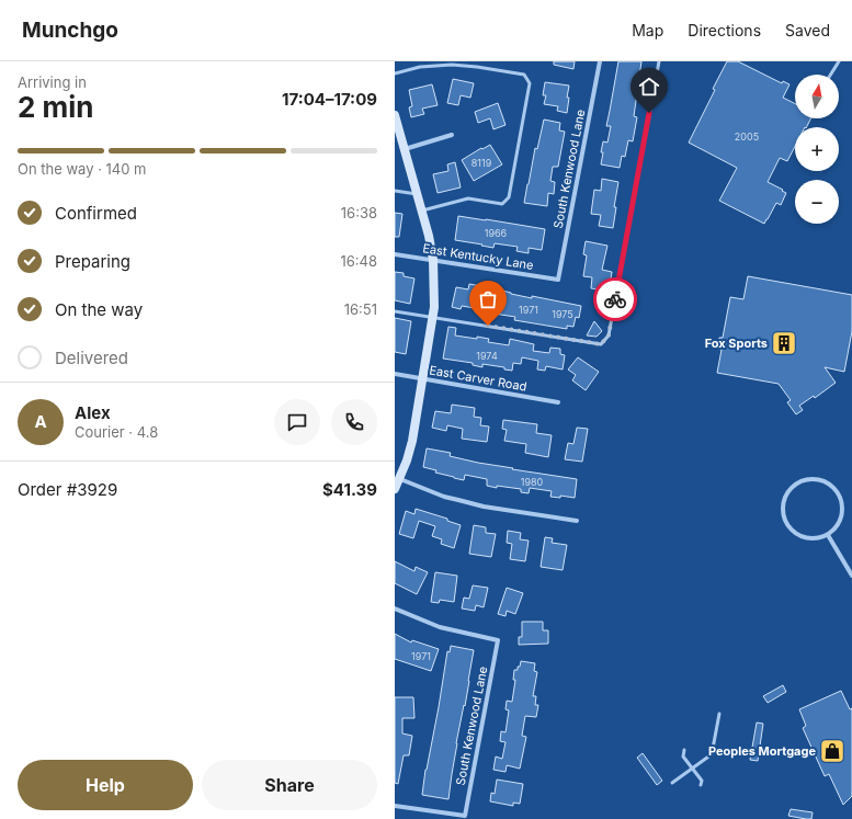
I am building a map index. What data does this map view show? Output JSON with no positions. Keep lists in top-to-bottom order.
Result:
{
  "streets": {
    "street": ["South Kenwood Lane", "East Kentucky Lane", "East Carver Road"]
  },
  "crossings": [
    ["South Kenwood Lane", "East Kentucky Lane"]
  ],
  "places": {
    "building": ["Fox Sports"],
    "shop": ["Peoples Mortgage"]
  },
  "house_numbers": [
    "2005",
    "8119",
    "1966",
    "1971",
    "1975",
    "1974",
    "1980",
    "1971"
  ],
  "north": "top",
  "page": {
    "header": "Munchgo",
    "nav": ["Map", "Directions", "Saved"],
    "heading": ["2 min", "Arriving in", "17:04–17:09"],
    "panel": [
      "Alex",
      "Courier · 4.8",
      "Order #3929",
      "$41.39"
    ],
    "map_buttons": ["+", "−"],
    "bar": "On the way · 140 m",
    "list": [
      ["Confirmed", "16:38"],
      ["Preparing", "16:48"],
      ["On the way", "16:51"],
      "Delivered"
    ],
    "round": "A",
    "buttons": ["Help", "Share"]
  }
}
